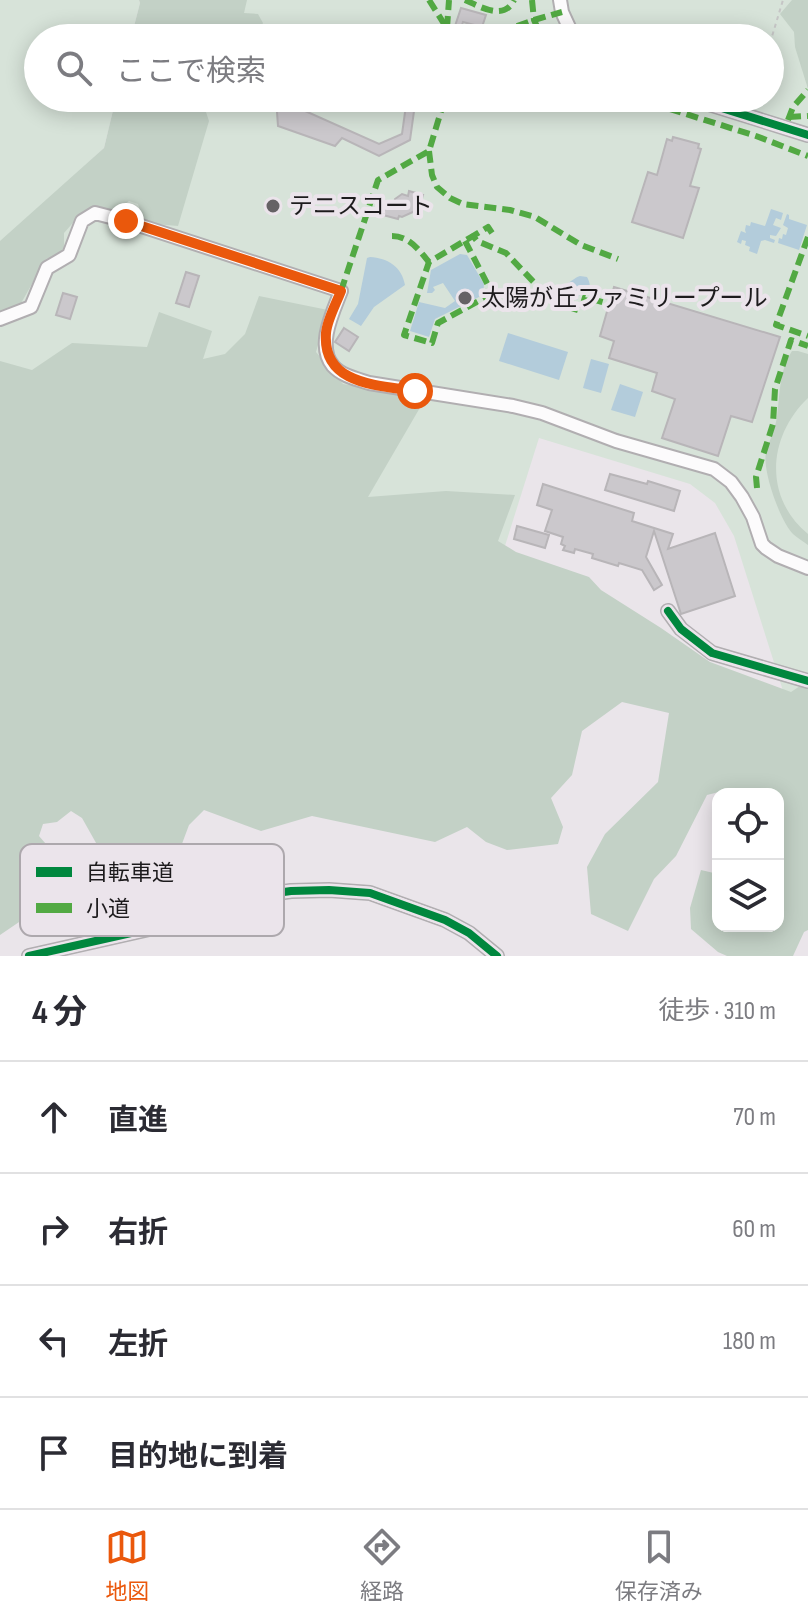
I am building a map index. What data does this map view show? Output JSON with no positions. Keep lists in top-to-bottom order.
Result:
{
  "places": ["テニスコート", "太陽が丘ファミリープール"],
  "legend": ["自転車道", "小道"],
  "page": {
    "search": "ここで検索",
    "heading": ["4 分", "徒歩 · 310 m"],
    "list": [
      ["直進", "70 m"],
      ["右折", "60 m"],
      ["左折", "180 m"],
      "目的地に到着"
    ],
    "nav": ["地図", "経路", "保存済み"]
  }
}
